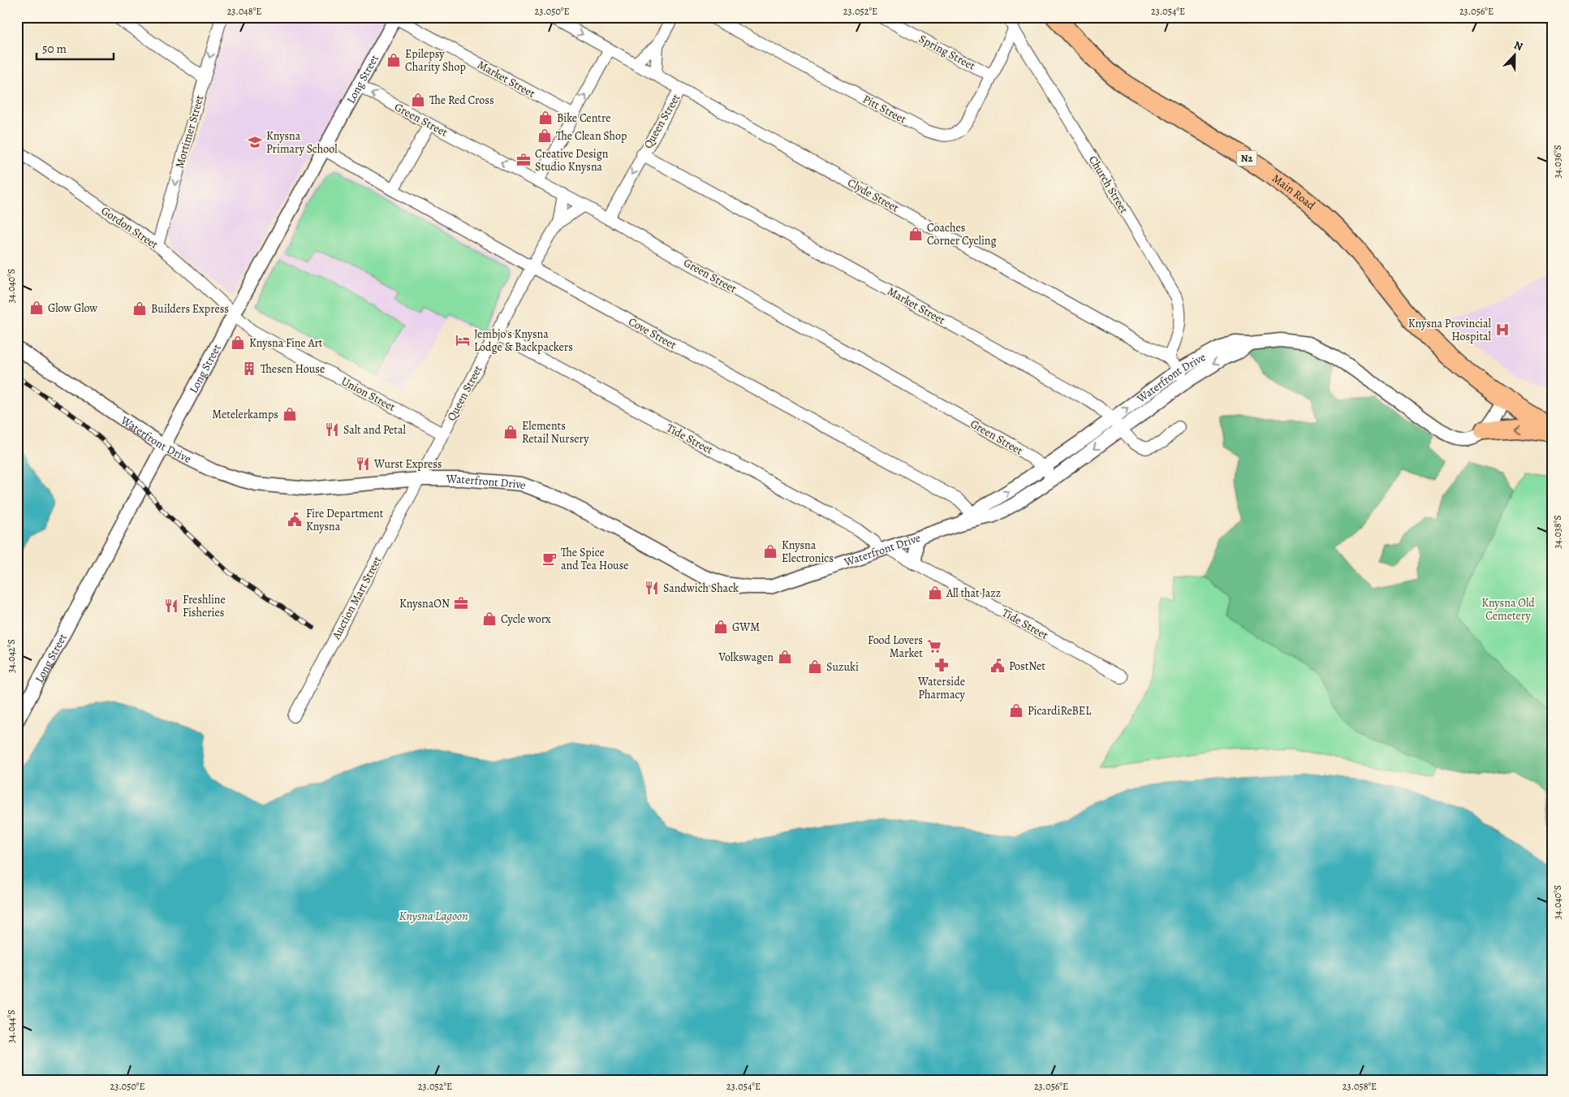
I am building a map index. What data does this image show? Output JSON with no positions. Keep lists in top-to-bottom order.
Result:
{
  "streets": {
    "highway": ["N2", "Main Road"],
    "street": [
      "Spring Street",
      "Market Street",
      "Long Street",
      "Pitt Street",
      "Green Street",
      "Queen Street",
      "Mortimer Street",
      "Church Street",
      "Clyde Street",
      "Gordon Street",
      "Cove Street",
      "Waterfront Drive",
      "Union Street",
      "Tide Street",
      "Auction Mart Street"
    ]
  },
  "crossings": [
    ["Spring Street", "Pitt Street"],
    ["Market Street", "Long Street"],
    ["Market Street", "Queen Street"],
    ["Market Street", "Waterfront Drive"],
    ["Long Street", "Green Street"],
    ["Long Street", "Gordon Street"],
    ["Long Street", "Cove Street"],
    ["Long Street", "Waterfront Drive"],
    ["Long Street", "Union Street"],
    ["Pitt Street", "Church Street"],
    ["Green Street", "Queen Street"],
    ["Green Street", "Waterfront Drive"],
    ["Queen Street", "Clyde Street"],
    ["Queen Street", "Cove Street"],
    ["Queen Street", "Waterfront Drive"],
    ["Queen Street", "Union Street"],
    ["Queen Street", "Tide Street"],
    ["Queen Street", "Auction Mart Street"],
    ["Mortimer Street", "Gordon Street"],
    ["N2", "Main Road"],
    ["Church Street", "Clyde Street"],
    ["Clyde Street", "Waterfront Drive"],
    ["Gordon Street", "Union Street"],
    ["Cove Street", "Waterfront Drive"],
    ["Waterfront Drive", "Tide Street"],
    ["Waterfront Drive", "Auction Mart Street"]
  ],
  "one_way": ["Mortimer Street"],
  "water": ["Knysna Lagoon"],
  "parks": ["Knysna Old Cemetery"],
  "places": {
    "shop": [
      "Epilepsy Charity Shop",
      "The Red Cross",
      "Bike Centre",
      "The Clean Shop",
      "Coaches Corner Cycling",
      "Glow Glow",
      "Builders Express",
      "Knysna Fine Art",
      "Metelerkamps",
      "Elements Retail Nursery",
      "Knysna Electronics",
      "All that Jazz",
      "Cycle worx",
      "GWM",
      "Volkswagen",
      "Suzuki",
      "PicardiReBEL"
    ],
    "school or university": ["Knysna Primary School"],
    "office": ["Creative Design Studio Knysna", "KnysnaON"],
    "hospital": ["Knysna Provincial Hospital"],
    "hotel": ["Jembjo's Knysna Lodge & Backpackers"],
    "building": ["Thesen House"],
    "restaurant": [
      "Salt and Petal",
      "Wurst Express",
      "Sandwich Shack",
      "Freshline Fisheries"
    ],
    "public building": ["Fire Department Knysna", "PostNet"],
    "cafe": ["The Spice and Tea House"],
    "supermarket": ["Food Lovers Market"],
    "pharmacy": ["Waterside Pharmacy"]
  },
  "scale_bar": "50 m",
  "north": "top",
  "coordinates": [
    "23.048°E",
    "23.050°E",
    "23.052°E",
    "23.054°E",
    "23.056°E",
    "34.036°S",
    "34.040°S",
    "34.038°S",
    "34.042°S",
    "34.044°S",
    "23.058°E"
  ]
}
